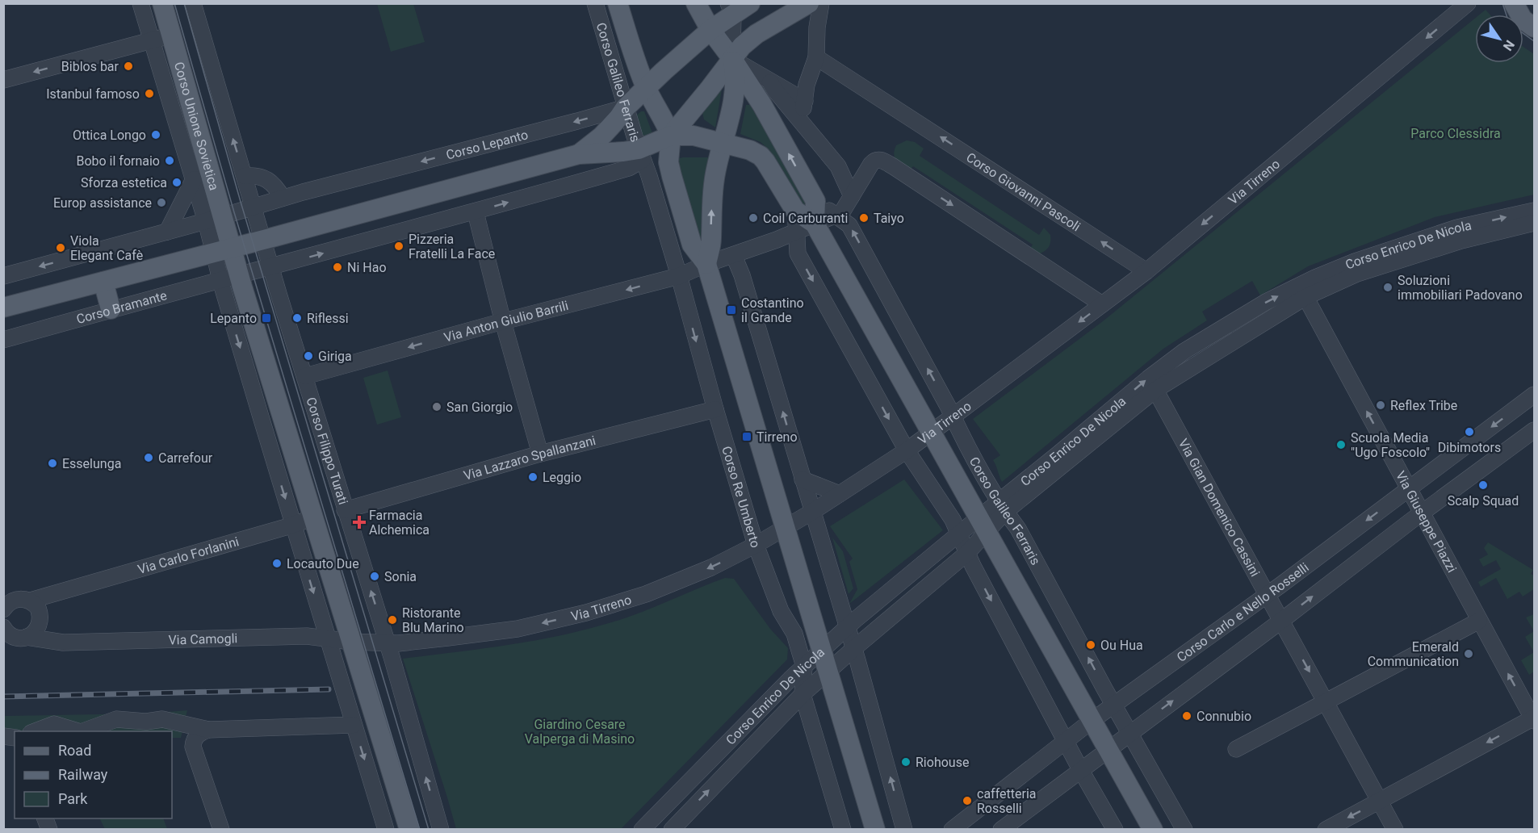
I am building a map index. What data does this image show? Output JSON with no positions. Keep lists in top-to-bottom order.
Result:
{
  "streets": {
    "main road": ["Corso Galileo Ferraris", "Corso Unione Sovietica"],
    "street": [
      "Corso Lepanto",
      "Via Tirreno",
      "Corso Giovanni Pascoli",
      "Corso Enrico De Nicola",
      "Corso Bramante",
      "Via Anton Giulio Barrili",
      "Corso Filippo Turati",
      "Via Lazzaro Spallanzani",
      "Corso Re Umberto",
      "Via Gian Domenico Cassini",
      "Via Giuseppe Piazzi",
      "Via Carlo Forlanini",
      "Corso Carlo e Nello Rosselli",
      "Via Camogli"
    ]
  },
  "crossings": [
    ["Corso Galileo Ferraris", "Corso Lepanto"],
    ["Corso Galileo Ferraris", "Via Tirreno"],
    ["Corso Galileo Ferraris", "Corso Enrico De Nicola"],
    ["Corso Galileo Ferraris", "Via Anton Giulio Barrili"],
    ["Corso Galileo Ferraris", "Corso Re Umberto"],
    ["Corso Galileo Ferraris", "Corso Carlo e Nello Rosselli"],
    ["Corso Unione Sovietica", "Corso Lepanto"],
    ["Via Tirreno", "Corso Giovanni Pascoli"],
    ["Via Tirreno", "Corso Filippo Turati"],
    ["Via Tirreno", "Corso Re Umberto"],
    ["Via Tirreno", "Via Camogli"],
    ["Corso Enrico De Nicola", "Corso Re Umberto"],
    ["Corso Enrico De Nicola", "Via Gian Domenico Cassini"],
    ["Corso Enrico De Nicola", "Via Giuseppe Piazzi"],
    ["Via Anton Giulio Barrili", "Corso Filippo Turati"],
    ["Via Anton Giulio Barrili", "Corso Re Umberto"],
    ["Corso Filippo Turati", "Via Lazzaro Spallanzani"],
    ["Via Lazzaro Spallanzani", "Corso Re Umberto"],
    ["Via Gian Domenico Cassini", "Corso Carlo e Nello Rosselli"],
    ["Via Giuseppe Piazzi", "Corso Carlo e Nello Rosselli"],
    ["Via Carlo Forlanini", "Via Camogli"]
  ],
  "one_way": ["Via Tirreno", "Via Giuseppe Piazzi"],
  "parks": ["Parco Clessidra", "Giardino Cesare Valperga di Masino"],
  "places": {
    "other": [
      "Biblos bar",
      "Istanbul famoso",
      "Ottica Longo",
      "Bobo il fornaio",
      "Sforza estetica",
      "Europ assistance",
      "Coil Carburanti",
      "Taiyo",
      "Pizzeria Fratelli La Face",
      "Viola Elegant Cafè",
      "Ni Hao",
      "Soluzioni immobiliari Padovano",
      "Riflessi",
      "Giriga",
      "Reflex Tribe",
      "San Giorgio",
      "Dibimotors",
      "Scuola Media \"Ugo Foscolo\"",
      "Carrefour",
      "Esselunga",
      "Leggio",
      "Scalp Squad",
      "Locauto Due",
      "Sonia",
      "Ristorante Blu Marino",
      "Ou Hua",
      "Emerald Communication",
      "Connubio",
      "Riohouse",
      "caffetteria Rosselli"
    ],
    "transit": ["Costantino il Grande", "Lepanto", "Tirreno"],
    "health": ["Farmacia Alchemica"]
  },
  "legend": ["Road", "Railway", "Park"],
  "north": "bottom right"
}
